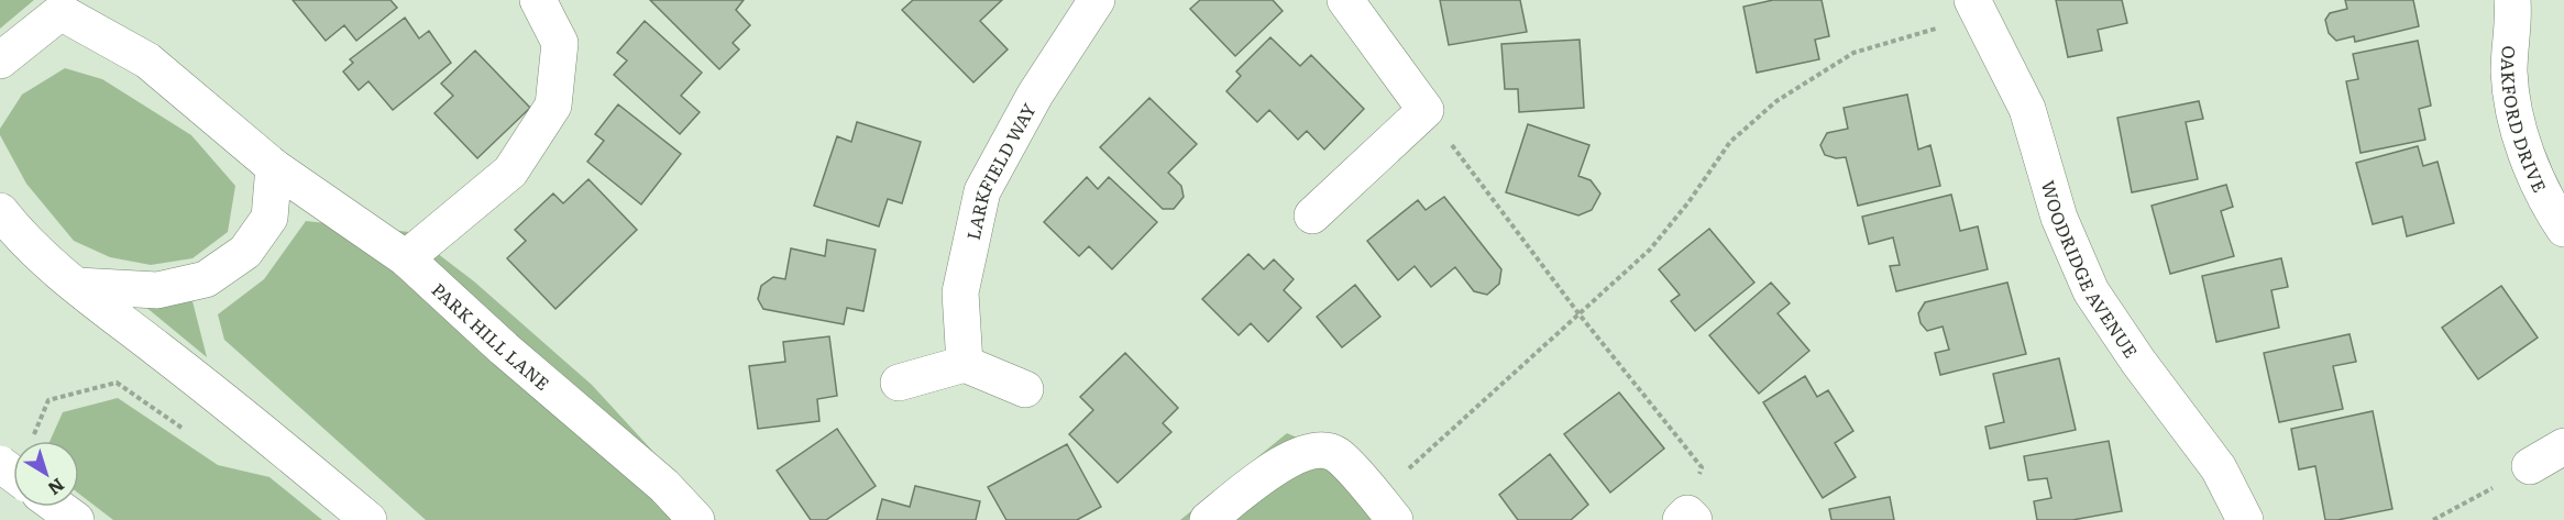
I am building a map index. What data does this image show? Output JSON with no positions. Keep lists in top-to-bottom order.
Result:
{
  "streets": {
    "main road": [
      "OAKFORD DRIVE",
      "LARKFIELD WAY",
      "WOODRIDGE AVENUE",
      "PARK HILL LANE"
    ]
  },
  "north": "bottom right"
}
